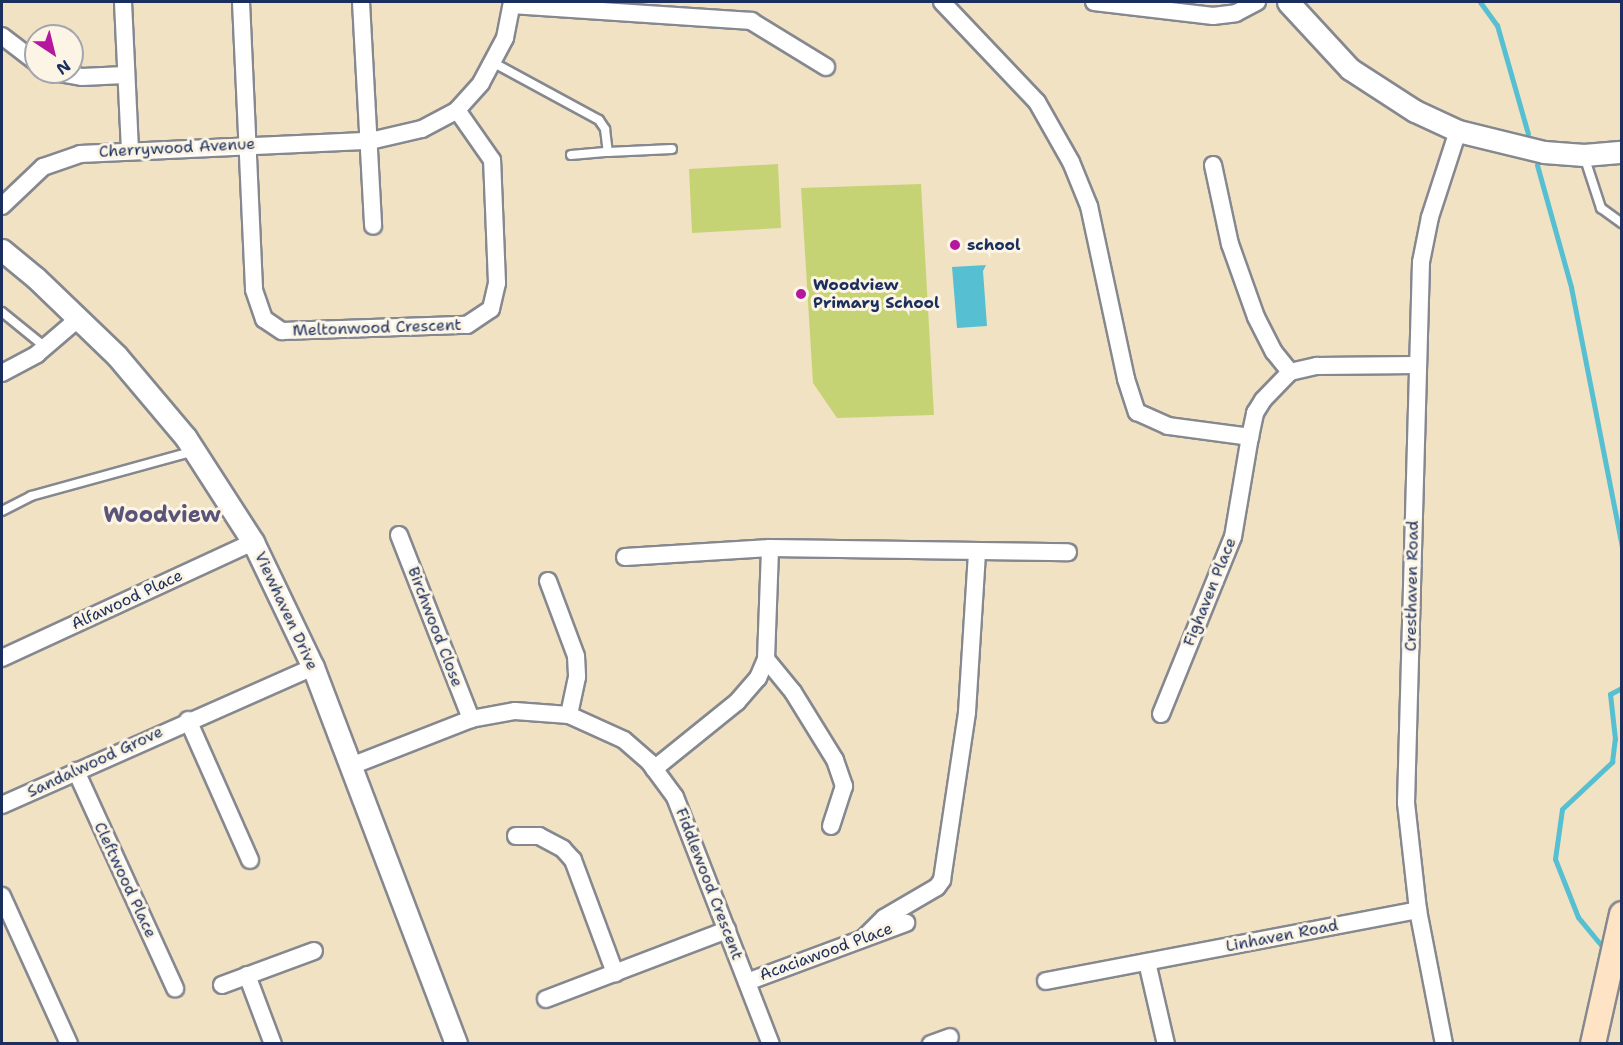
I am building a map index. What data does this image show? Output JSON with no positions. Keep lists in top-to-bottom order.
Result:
{
  "streets": {
    "street": [
      "Cherrywood Avenue",
      "Meltonwood Crescent",
      "Cresthaven Road",
      "Fighaven Place",
      "Alfawood Place",
      "Viewhaven Drive",
      "Birchwood Close",
      "Sandalwood Grove",
      "Cleftwood Place",
      "Fiddlewood Crescent",
      "Linhaven Road",
      "Acaciawood Place"
    ]
  },
  "crossings": [
    ["Cherrywood Avenue", "Meltonwood Crescent"],
    ["Cresthaven Road", "Linhaven Road"],
    ["Alfawood Place", "Viewhaven Drive"],
    ["Viewhaven Drive", "Sandalwood Grove"],
    ["Viewhaven Drive", "Fiddlewood Crescent"],
    ["Birchwood Close", "Fiddlewood Crescent"],
    ["Sandalwood Grove", "Cleftwood Place"],
    ["Fiddlewood Crescent", "Acaciawood Place"]
  ],
  "districts": ["Woodview"],
  "places": ["school", "Woodview Primary School"],
  "north": "bottom right"
}
